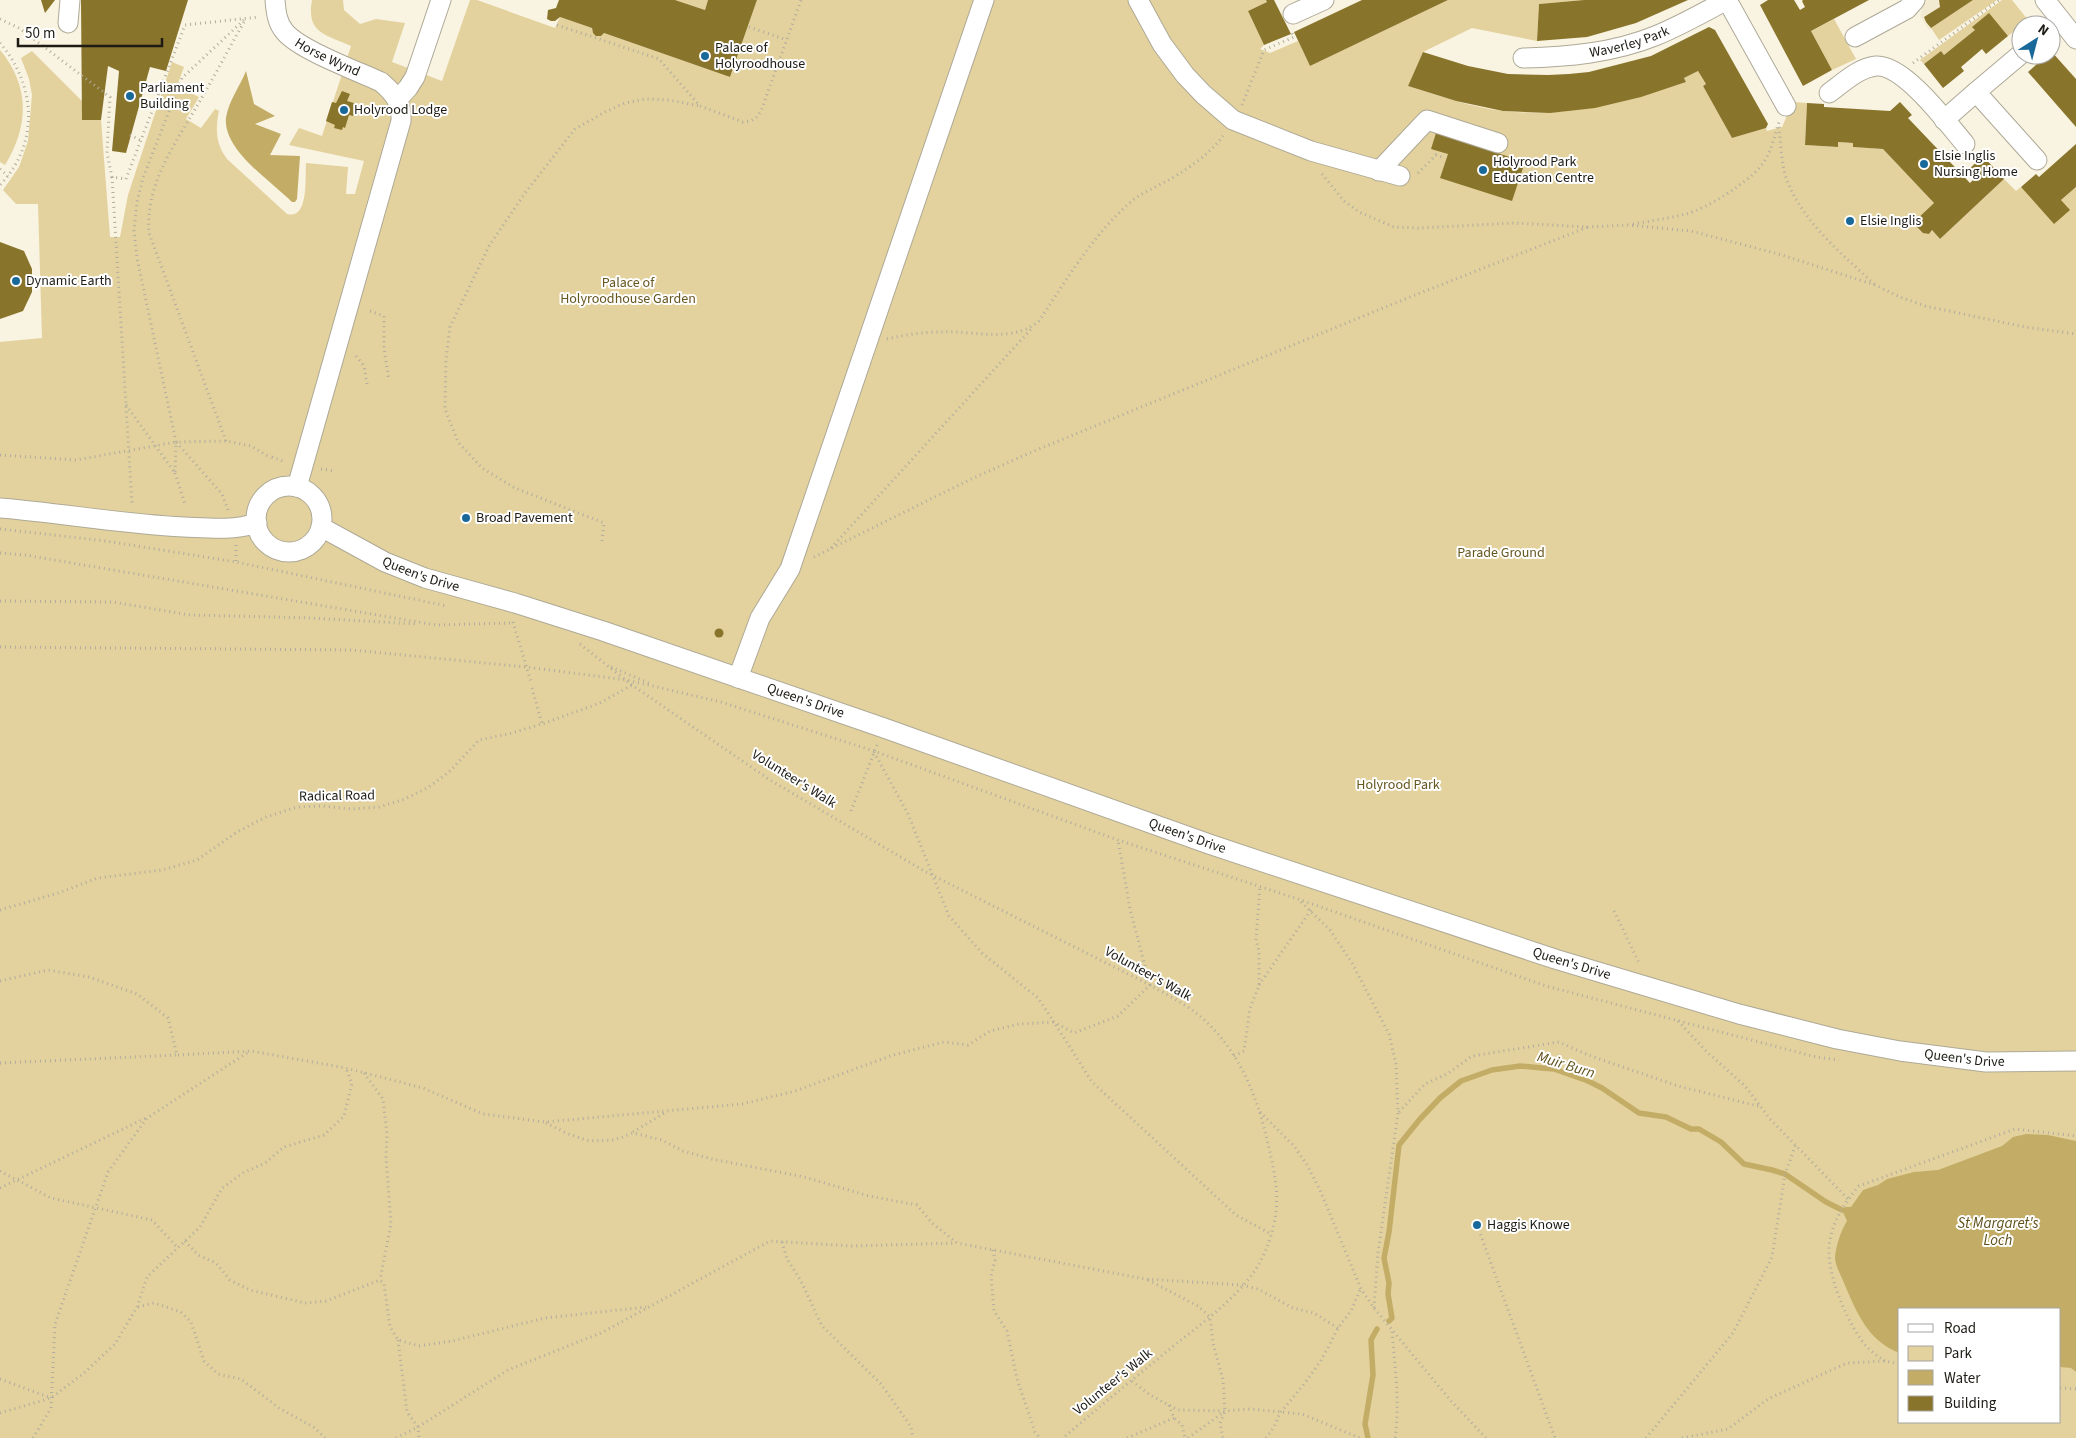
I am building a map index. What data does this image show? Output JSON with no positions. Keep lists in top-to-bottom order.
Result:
{
  "streets": {
    "street": ["Waverley Park", "Horse Wynd", "Queen's Drive"],
    "path": ["Volunteer's Walk", "Radical Road"]
  },
  "crossings": [
    ["Volunteer's Walk", "Radical Road"]
  ],
  "water": ["Muir Burn", "St Margaret's Loch"],
  "parks": ["Palace of Holyroodhouse Garden", "Parade Ground", "Holyrood Park"],
  "places": [
    "Palace of Holyroodhouse",
    "Parliament Building",
    "Holyrood Lodge",
    "Elsie Inglis Nursing Home",
    "Holyrood Park Education Centre",
    "Elsie Inglis",
    "Dynamic Earth",
    "Broad Pavement",
    "Haggis Knowe"
  ],
  "legend": [
    "Road",
    "Park",
    "Water",
    "Building"
  ],
  "scale_bar": "50 m",
  "north": "top right"
}
